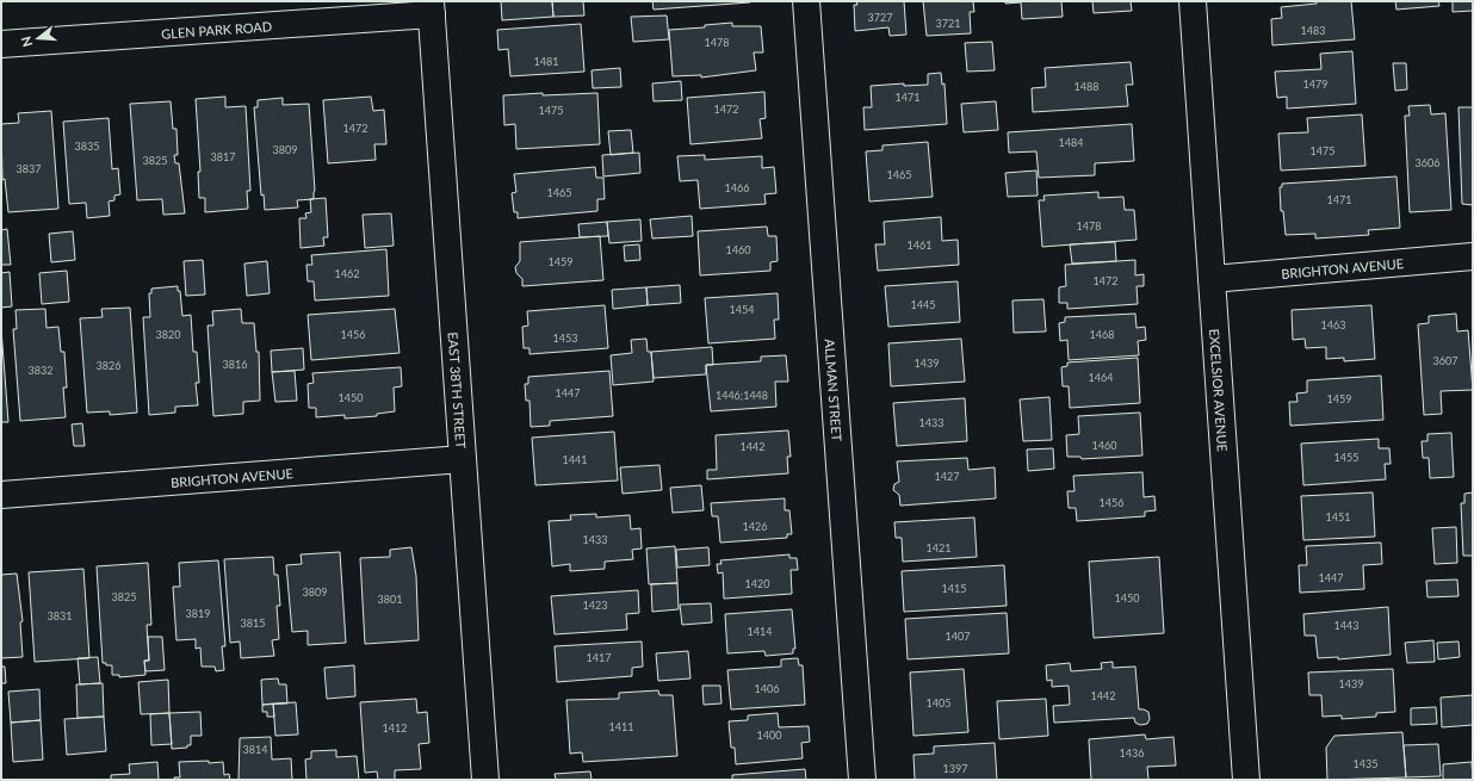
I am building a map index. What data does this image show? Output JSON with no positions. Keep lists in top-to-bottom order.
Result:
{
  "streets": {
    "street": [
      "GLEN PARK ROAD",
      "BRIGHTON AVENUE",
      "EAST 38TH STREET",
      "ALLMAN STREET",
      "EXCELSIOR AVENUE"
    ]
  },
  "crossings": [
    ["GLEN PARK ROAD", "EAST 38TH STREET"],
    ["BRIGHTON AVENUE", "EAST 38TH STREET"],
    ["BRIGHTON AVENUE", "EXCELSIOR AVENUE"]
  ],
  "house_numbers": [
    "3727",
    "3721",
    "1483",
    "1478",
    "1481",
    "1479",
    "1488",
    "1471",
    "1472",
    "1475",
    "1472",
    "1484",
    "3835",
    "3809",
    "1475",
    "3817",
    "3825",
    "3606",
    "3837",
    "1465",
    "1466",
    "1465",
    "1471",
    "1478",
    "1461",
    "1460",
    "1459",
    "1462",
    "1472",
    "1445",
    "1454",
    "1463",
    "3820",
    "1456",
    "1468",
    "1453",
    "3607",
    "1439",
    "3816",
    "3826",
    "3832",
    "1464",
    "1447",
    "1446;1448",
    "1450",
    "1459",
    "1433",
    "1460",
    "1442",
    "1455",
    "1441",
    "1427",
    "1456",
    "1451",
    "1426",
    "1433",
    "1421",
    "1447",
    "1420",
    "1415",
    "3809",
    "3825",
    "1450",
    "3801",
    "1423",
    "3819",
    "3831",
    "3815",
    "1443",
    "1414",
    "1407",
    "1417",
    "1439",
    "1406",
    "1442",
    "1405",
    "1411",
    "1412",
    "1400",
    "3814",
    "1436",
    "1435",
    "1397"
  ],
  "north": "left"
}
